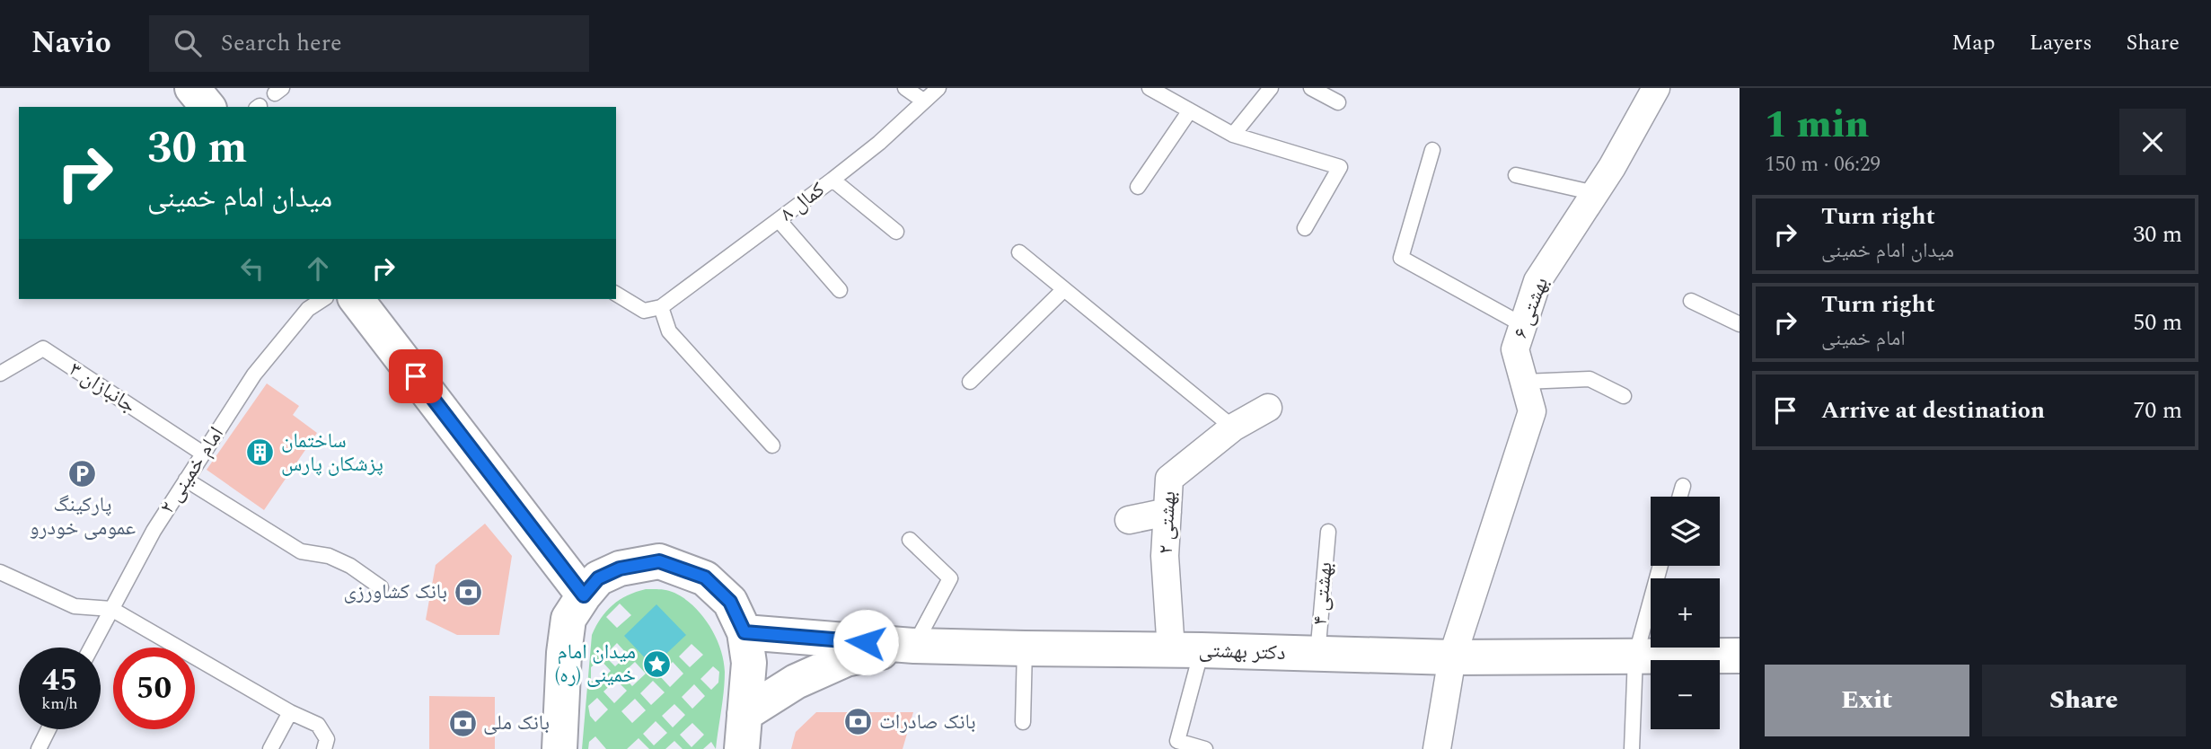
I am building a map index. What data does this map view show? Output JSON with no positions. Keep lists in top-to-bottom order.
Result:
{
  "streets": {
    "main road": ["دکتر بهشتی"],
    "street": ["بهشتی ۶", "بهشتی ۲"],
    "lane": [
      "کمال ۸",
      "جانبازان ۳",
      "امام خمینی ۲",
      "بهشتی ۴"
    ]
  },
  "crossings": [
    ["بهشتی ۶", "دکتر بهشتی"],
    ["جانبازان ۳", "امام خمینی ۲"],
    ["بهشتی ۲", "دکتر بهشتی"],
    ["بهشتی ۴", "دکتر بهشتی"]
  ],
  "places": {
    "building": ["ساختمان پزشکان پارس"],
    "parking": ["پارکینگ عمومی خودرو"],
    "bank": ["بانک کشاورزی", "بانک صادرات", "بانک ملی"],
    "place": ["میدان امام خمینی (ره)"]
  },
  "page": {
    "header": "Navio",
    "search": "Search here",
    "nav": ["Map", "Layers", "Share"],
    "heading": ["1 min", "150 m · 06:29"],
    "turn": ["30 m", "میدان امام خمینی"],
    "list": [
      {
        "name": "Turn right",
        "note": "میدان امام خمینی",
        "value": "30 m"
      },
      {
        "name": "Turn right",
        "note": "امام خمینی",
        "value": "50 m"
      },
      {
        "name": "Arrive at destination",
        "value": "70 m"
      }
    ],
    "map_buttons": ["+", "−"],
    "speed": "45 km/h",
    "limit": "50",
    "buttons": ["Exit", "Share"]
  }
}
